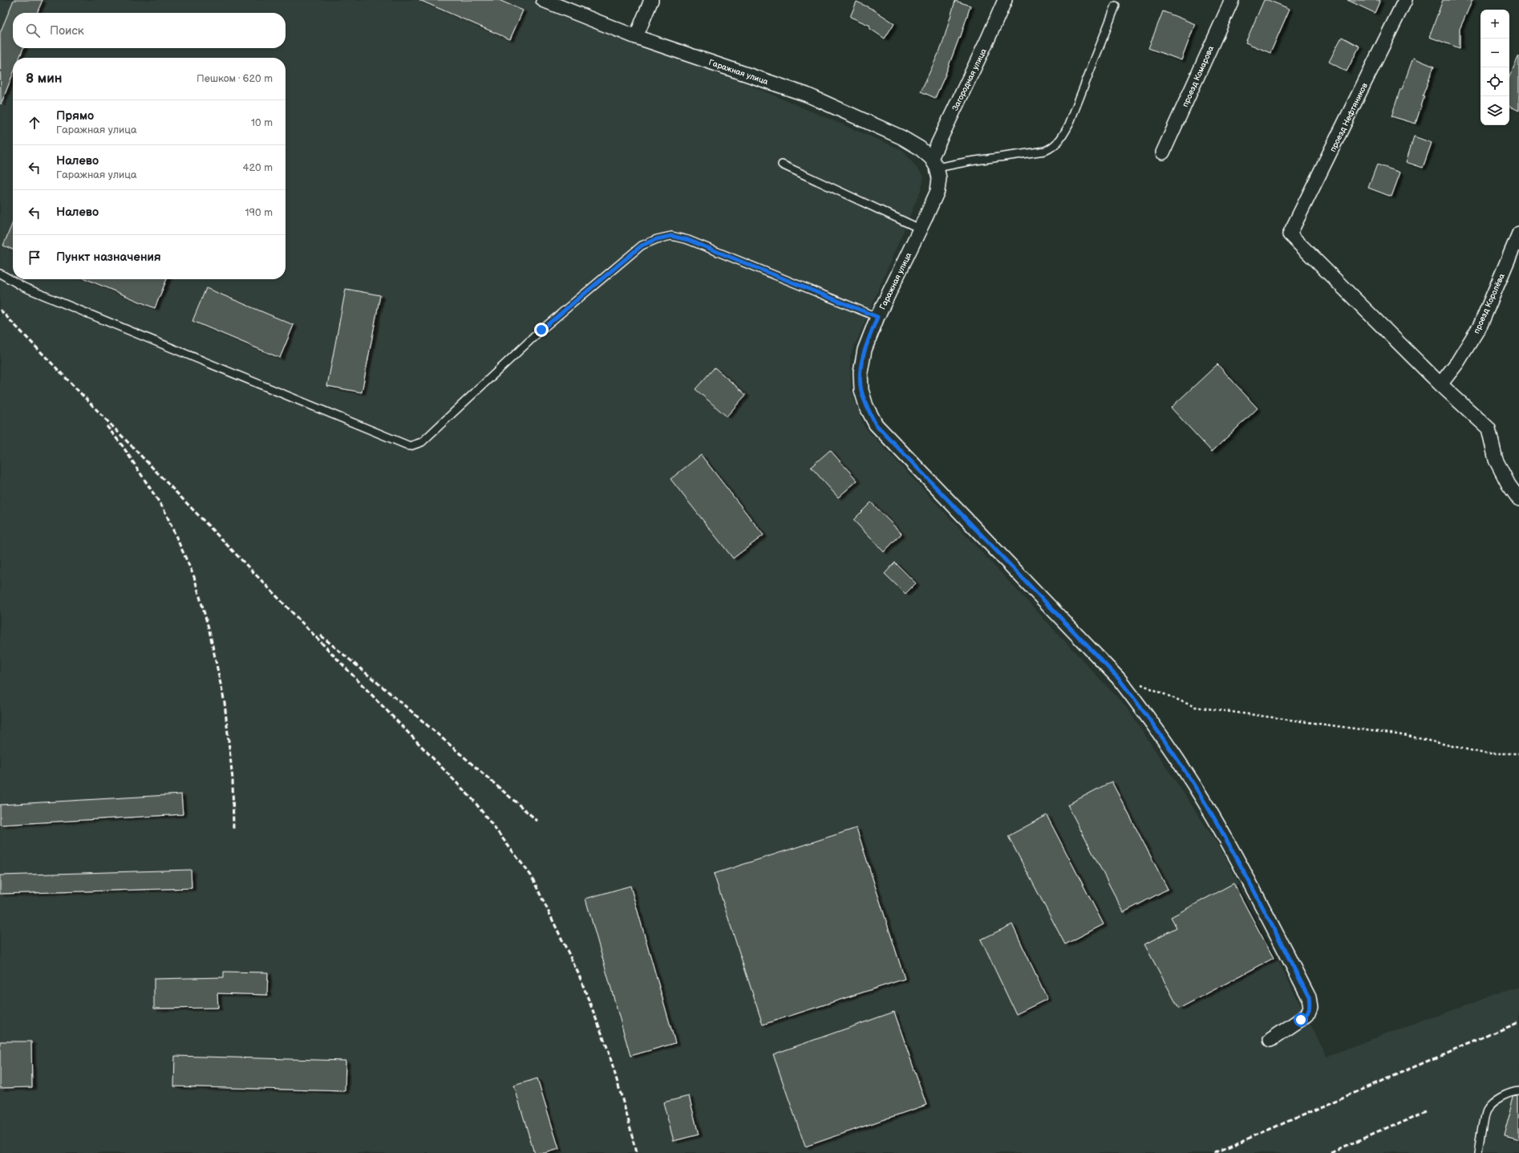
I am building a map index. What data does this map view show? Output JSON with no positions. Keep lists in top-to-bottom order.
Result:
{
  "streets": {
    "street": [
      "Гаражная улица",
      "проезд Комарова",
      "Загородная улица",
      "проезд Нефтяников",
      "проезд Королёва"
    ]
  },
  "crossings": [
    ["Гаражная улица", "Загородная улица"],
    ["проезд Нефтяников", "проезд Королёва"]
  ],
  "page": {
    "map_buttons": ["+", "−"],
    "search": "Поиск",
    "heading": ["8 мин", "Пешком · 620 m"],
    "list": [
      ["Прямо", "Гаражная улица", "10 m"],
      ["Налево", "Гаражная улица", "420 m"],
      ["Налево", "190 m"],
      "Пункт назначения"
    ]
  }
}
